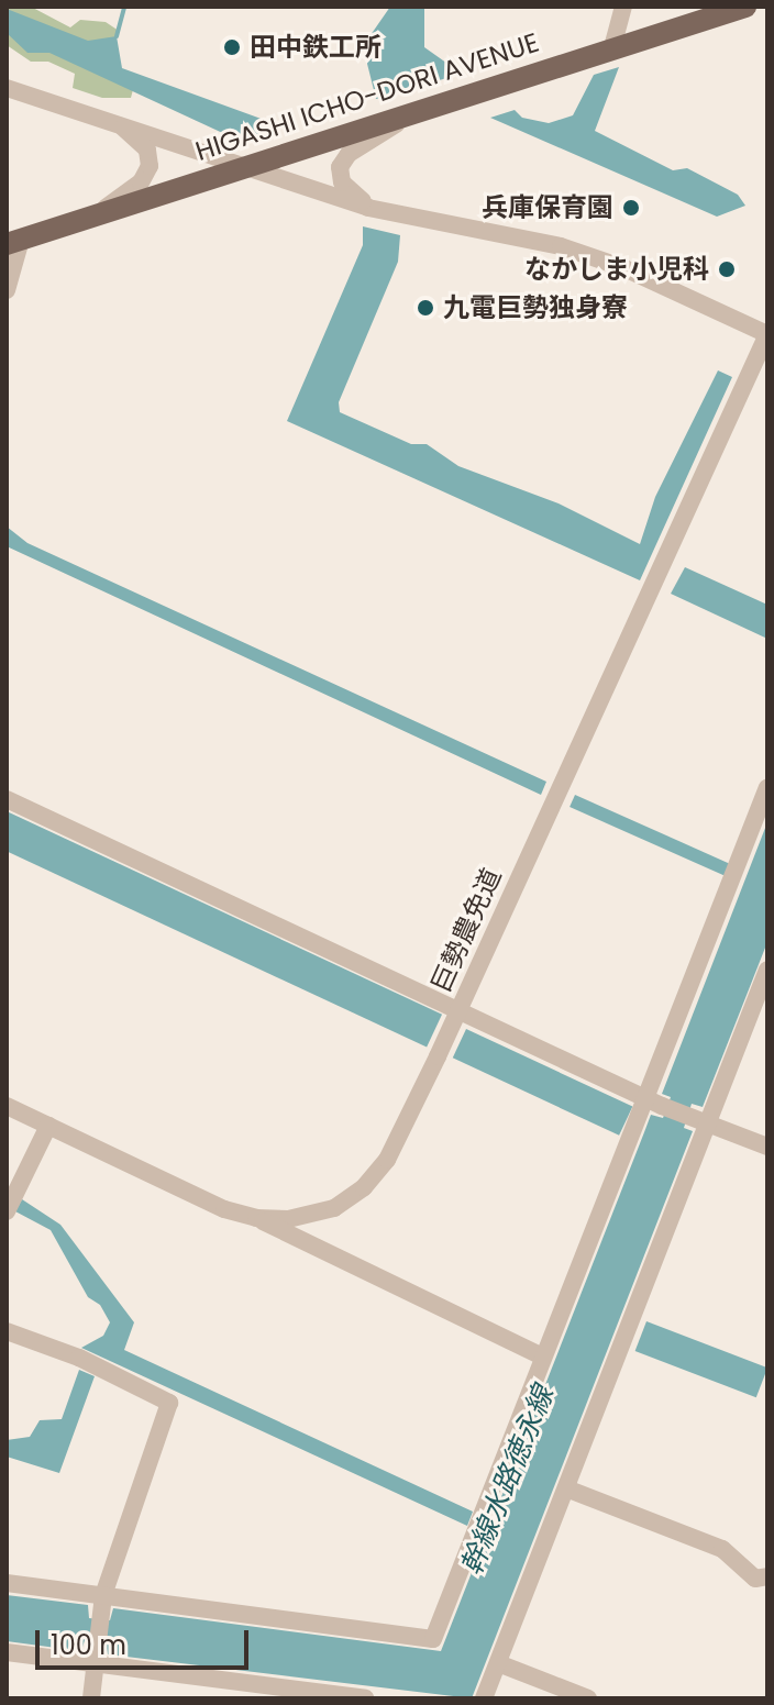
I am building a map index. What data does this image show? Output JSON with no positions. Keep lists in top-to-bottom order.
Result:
{
  "streets": {
    "main road": ["HIGASHI ICHO-DORI AVENUE"],
    "street": ["巨勢農免道"]
  },
  "water": ["幹線水路徳永線"],
  "places": [
    "田中鉄工所",
    "兵庫保育園",
    "なかしま小児科",
    "九電巨勢独身寮"
  ],
  "scale_bar": "100 m"
}
